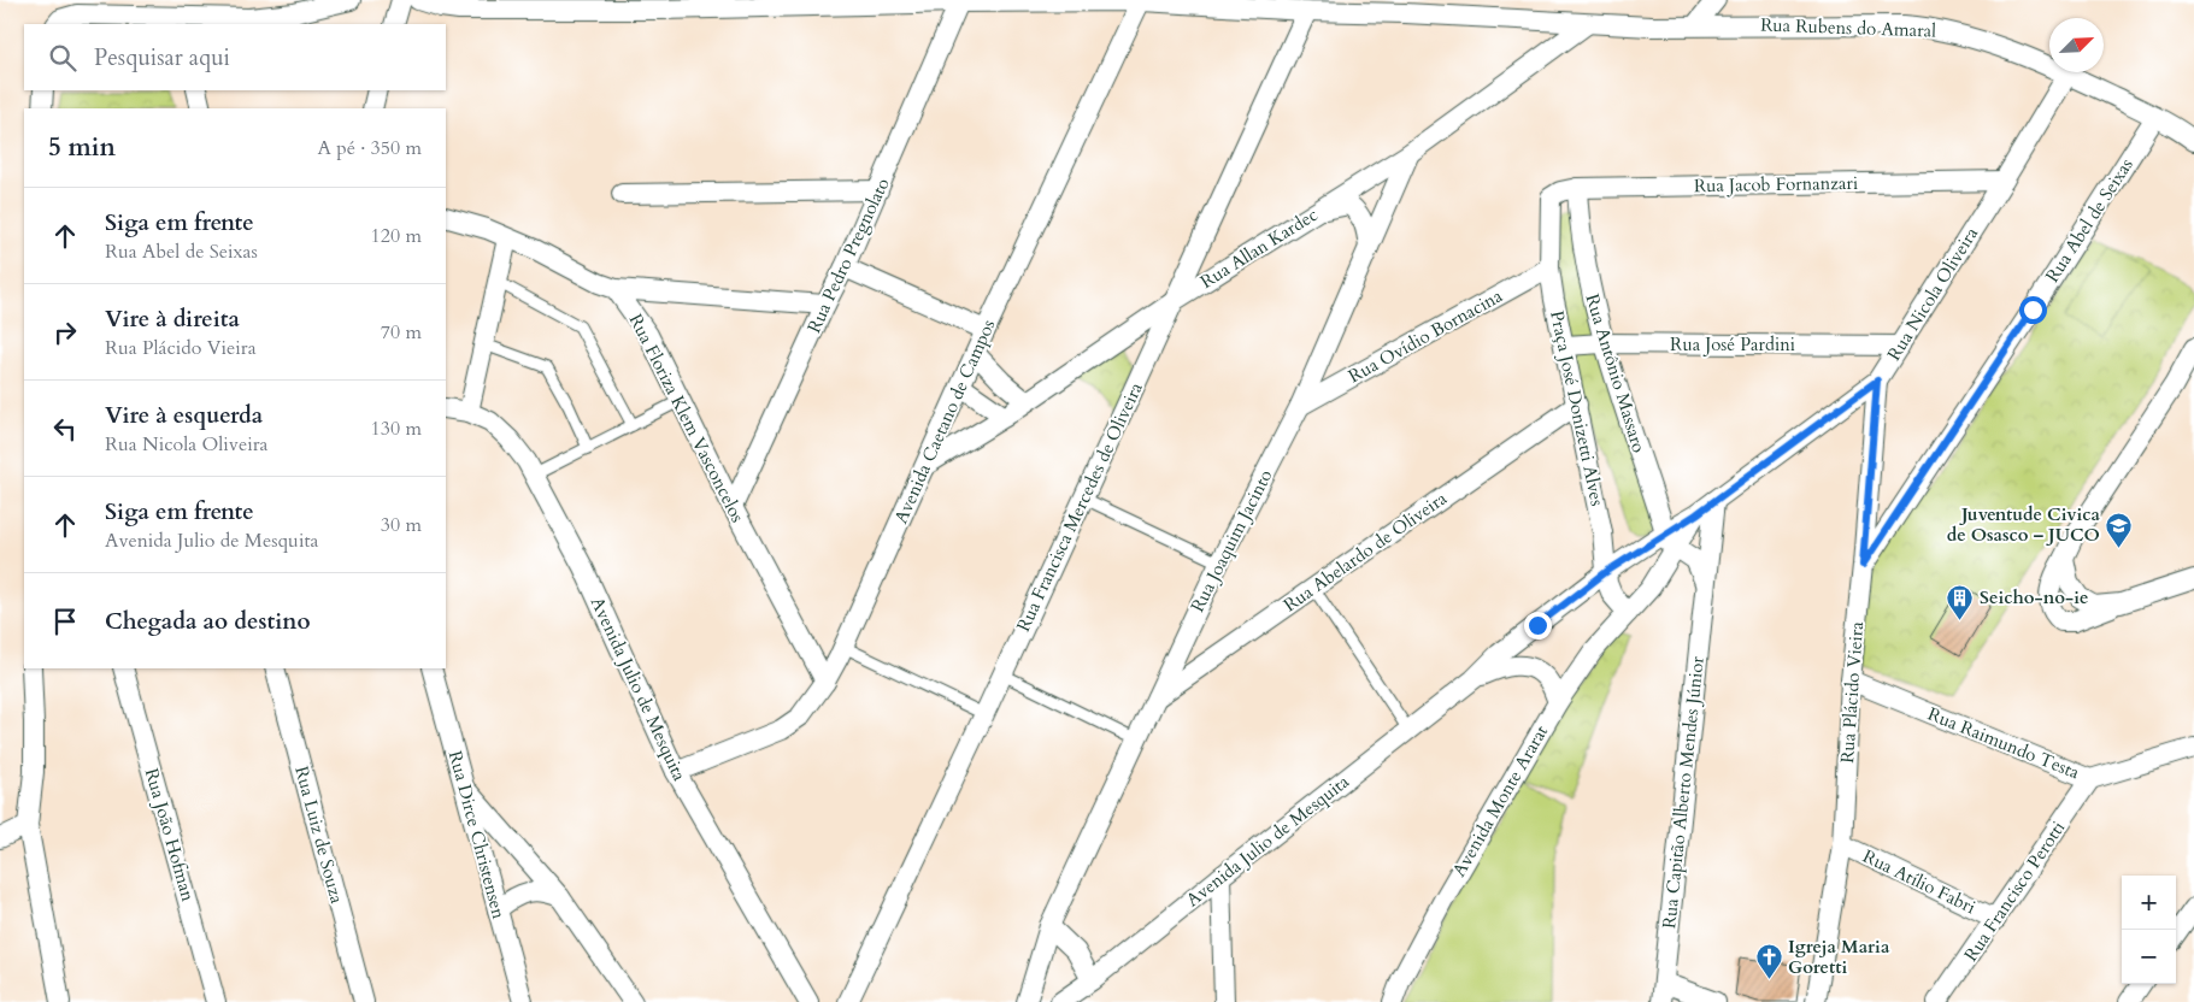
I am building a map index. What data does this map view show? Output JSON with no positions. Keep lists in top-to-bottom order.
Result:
{
  "streets": {
    "street": [
      "Rua Rubens do Amaral",
      "Rua Jacob Fornanzari",
      "Rua Abel de Seixas",
      "Rua Allan Kardec",
      "Rua Pedro Pregnolato",
      "Rua Nicola Oliveira",
      "Rua Ovídio Bornacina",
      "Rua José Pardini",
      "Rua Antônio Massaro",
      "Praça José Donizetti Alves",
      "Rua Floriza Klem Vasconcelos",
      "Avenida Caetano de Campos",
      "Rua Francisca Mercedes de Oliveira",
      "Rua Joaquim Jacinto",
      "Rua Abelardo de Oliveira",
      "Avenida Julio de Mesquita",
      "Rua Plácido Vieira",
      "Rua Raimundo Testa",
      "Rua Capitão Alberto Mendes Júnior",
      "Avenida Monte Ararat",
      "Rua João Hofman",
      "Rua Luiz de Souza",
      "Rua Dirce Christensen",
      "Rua Atílio Fabri",
      "Rua Francisco Perotti"
    ]
  },
  "crossings": [
    ["Rua Rubens do Amaral", "Rua Abel de Seixas"],
    ["Rua Rubens do Amaral", "Rua Allan Kardec"],
    ["Rua Rubens do Amaral", "Rua Pedro Pregnolato"],
    ["Rua Rubens do Amaral", "Rua Nicola Oliveira"],
    ["Rua Rubens do Amaral", "Avenida Caetano de Campos"],
    ["Rua Rubens do Amaral", "Rua Francisca Mercedes de Oliveira"],
    ["Rua Jacob Fornanzari", "Rua Nicola Oliveira"],
    ["Rua Jacob Fornanzari", "Rua Antônio Massaro"],
    ["Rua Jacob Fornanzari", "Praça José Donizetti Alves"],
    ["Rua Abel de Seixas", "Rua Plácido Vieira"],
    ["Rua Allan Kardec", "Avenida Caetano de Campos"],
    ["Rua Allan Kardec", "Rua Francisca Mercedes de Oliveira"],
    ["Rua Allan Kardec", "Rua Joaquim Jacinto"],
    ["Rua Pedro Pregnolato", "Rua Floriza Klem Vasconcelos"],
    ["Rua Nicola Oliveira", "Rua José Pardini"],
    ["Rua Nicola Oliveira", "Rua Antônio Massaro"],
    ["Rua Nicola Oliveira", "Praça José Donizetti Alves"],
    ["Rua Nicola Oliveira", "Avenida Julio de Mesquita"],
    ["Rua Nicola Oliveira", "Rua Plácido Vieira"],
    ["Rua Nicola Oliveira", "Rua Capitão Alberto Mendes Júnior"],
    ["Rua Nicola Oliveira", "Avenida Monte Ararat"],
    ["Rua Ovídio Bornacina", "Praça José Donizetti Alves"],
    ["Rua Ovídio Bornacina", "Rua Joaquim Jacinto"],
    ["Rua José Pardini", "Rua Antônio Massaro"],
    ["Rua José Pardini", "Praça José Donizetti Alves"],
    ["Praça José Donizetti Alves", "Rua Abelardo de Oliveira"],
    ["Praça José Donizetti Alves", "Avenida Julio de Mesquita"],
    ["Praça José Donizetti Alves", "Avenida Monte Ararat"],
    ["Rua Floriza Klem Vasconcelos", "Avenida Caetano de Campos"],
    ["Avenida Caetano de Campos", "Avenida Julio de Mesquita"],
    ["Rua Joaquim Jacinto", "Rua Abelardo de Oliveira"],
    ["Avenida Julio de Mesquita", "Avenida Monte Ararat"],
    ["Rua Plácido Vieira", "Rua Raimundo Testa"],
    ["Rua Plácido Vieira", "Rua Atílio Fabri"],
    ["Rua Raimundo Testa", "Rua Francisco Perotti"],
    ["Rua Atílio Fabri", "Rua Francisco Perotti"]
  ],
  "places": {
    "school or university": ["Juventude Civica de Osasco – JUCO"],
    "building": ["Seicho-no-ie"],
    "church": ["Igreja Maria Goretti"]
  },
  "north": "top right",
  "page": {
    "search": "Pesquisar aqui",
    "heading": ["5 min", "A pé · 350 m"],
    "list": [
      ["Siga em frente", "Rua Abel de Seixas", "120 m"],
      ["Vire à direita", "Rua Plácido Vieira", "70 m"],
      ["Vire à esquerda", "Rua Nicola Oliveira", "130 m"],
      ["Siga em frente", "Avenida Julio de Mesquita", "30 m"],
      "Chegada ao destino"
    ],
    "map_buttons": ["+", "−"]
  }
}
